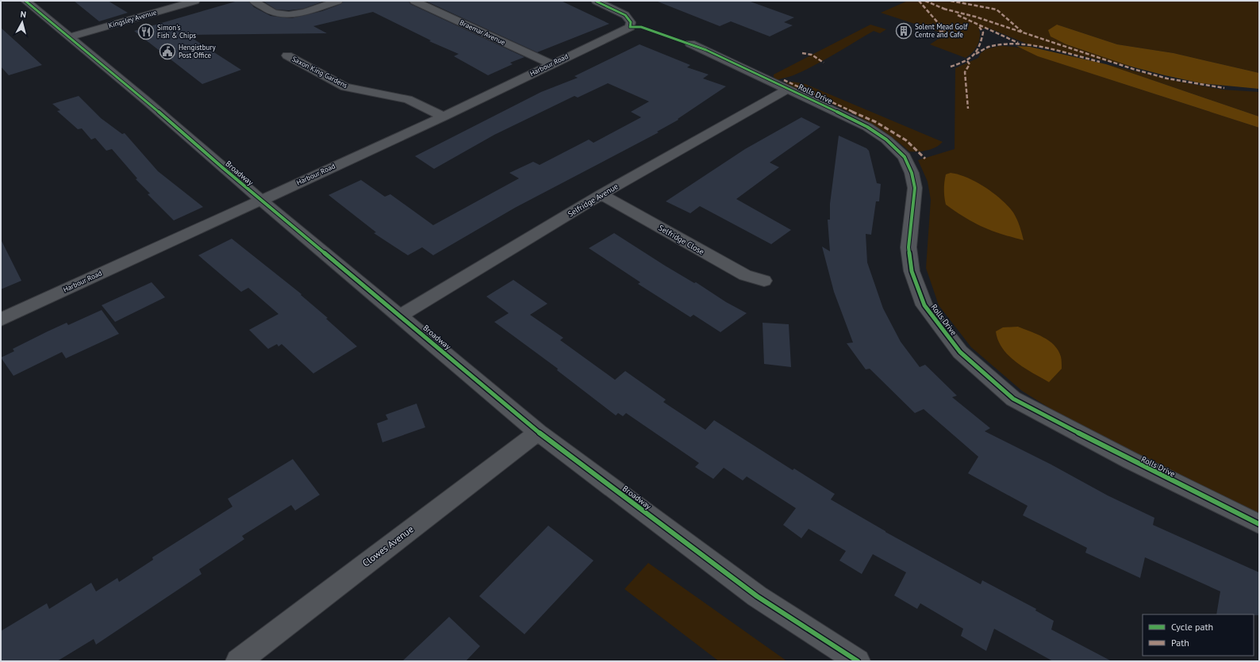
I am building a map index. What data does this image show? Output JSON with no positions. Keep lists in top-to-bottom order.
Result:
{
  "streets": {
    "street": [
      "Kingsley Avenue",
      "Braemar Avenue",
      "Harbour Road",
      "Saxon King Gardens",
      "Rolls Drive",
      "Broadway",
      "Selfridge Avenue",
      "Selfridge Close",
      "Clowes Avenue"
    ]
  },
  "crossings": [
    ["Kingsley Avenue", "Broadway"],
    ["Braemar Avenue", "Harbour Road"],
    ["Harbour Road", "Saxon King Gardens"],
    ["Harbour Road", "Broadway"],
    ["Rolls Drive", "Selfridge Avenue"],
    ["Broadway", "Selfridge Avenue"],
    ["Broadway", "Clowes Avenue"],
    ["Selfridge Avenue", "Selfridge Close"]
  ],
  "places": {
    "building": ["Solent Mead Golf Centre and Cafe"],
    "restaurant": ["Simon's Fish & Chips"],
    "public building": ["Hengistbury Post Office"]
  },
  "legend": ["Cycle path", "Path"],
  "north": "top"
}
